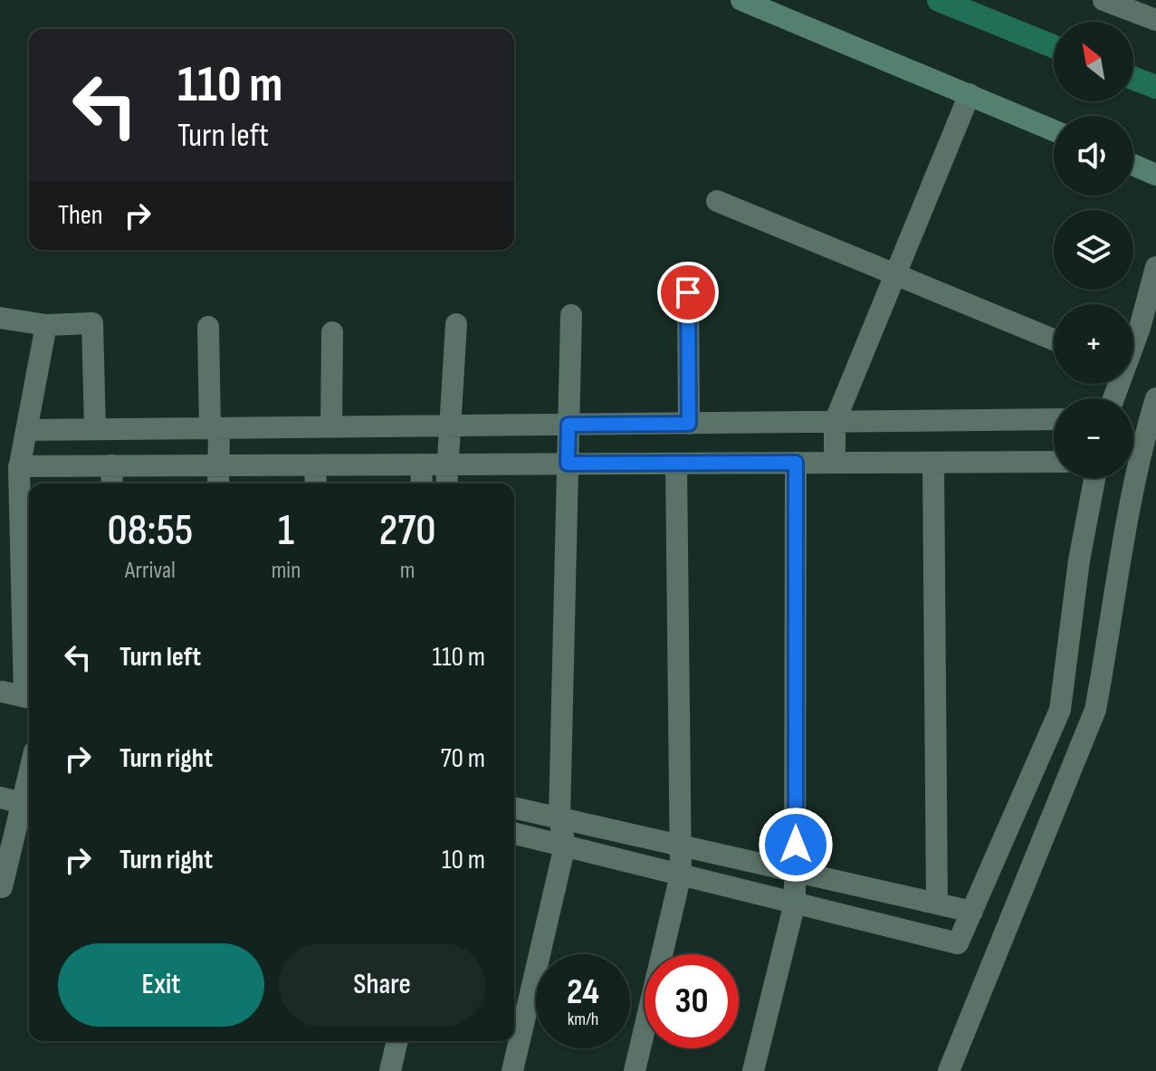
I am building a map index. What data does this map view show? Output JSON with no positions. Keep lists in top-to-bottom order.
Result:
{
  "north": "top left",
  "page": {
    "map_buttons": ["+", "−"],
    "turn": ["110 m", "Turn left"],
    "then": "Then",
    "eta": [
      "08:55",
      "Arrival",
      "1",
      "min",
      "270",
      "m"
    ],
    "list": [
      {
        "name": "Turn left",
        "value": "110 m"
      },
      {
        "name": "Turn right",
        "value": "70 m"
      },
      {
        "name": "Turn right",
        "value": "10 m"
      }
    ],
    "buttons": ["Exit", "Share"],
    "speed": "24 km/h",
    "limit": "30"
  }
}
